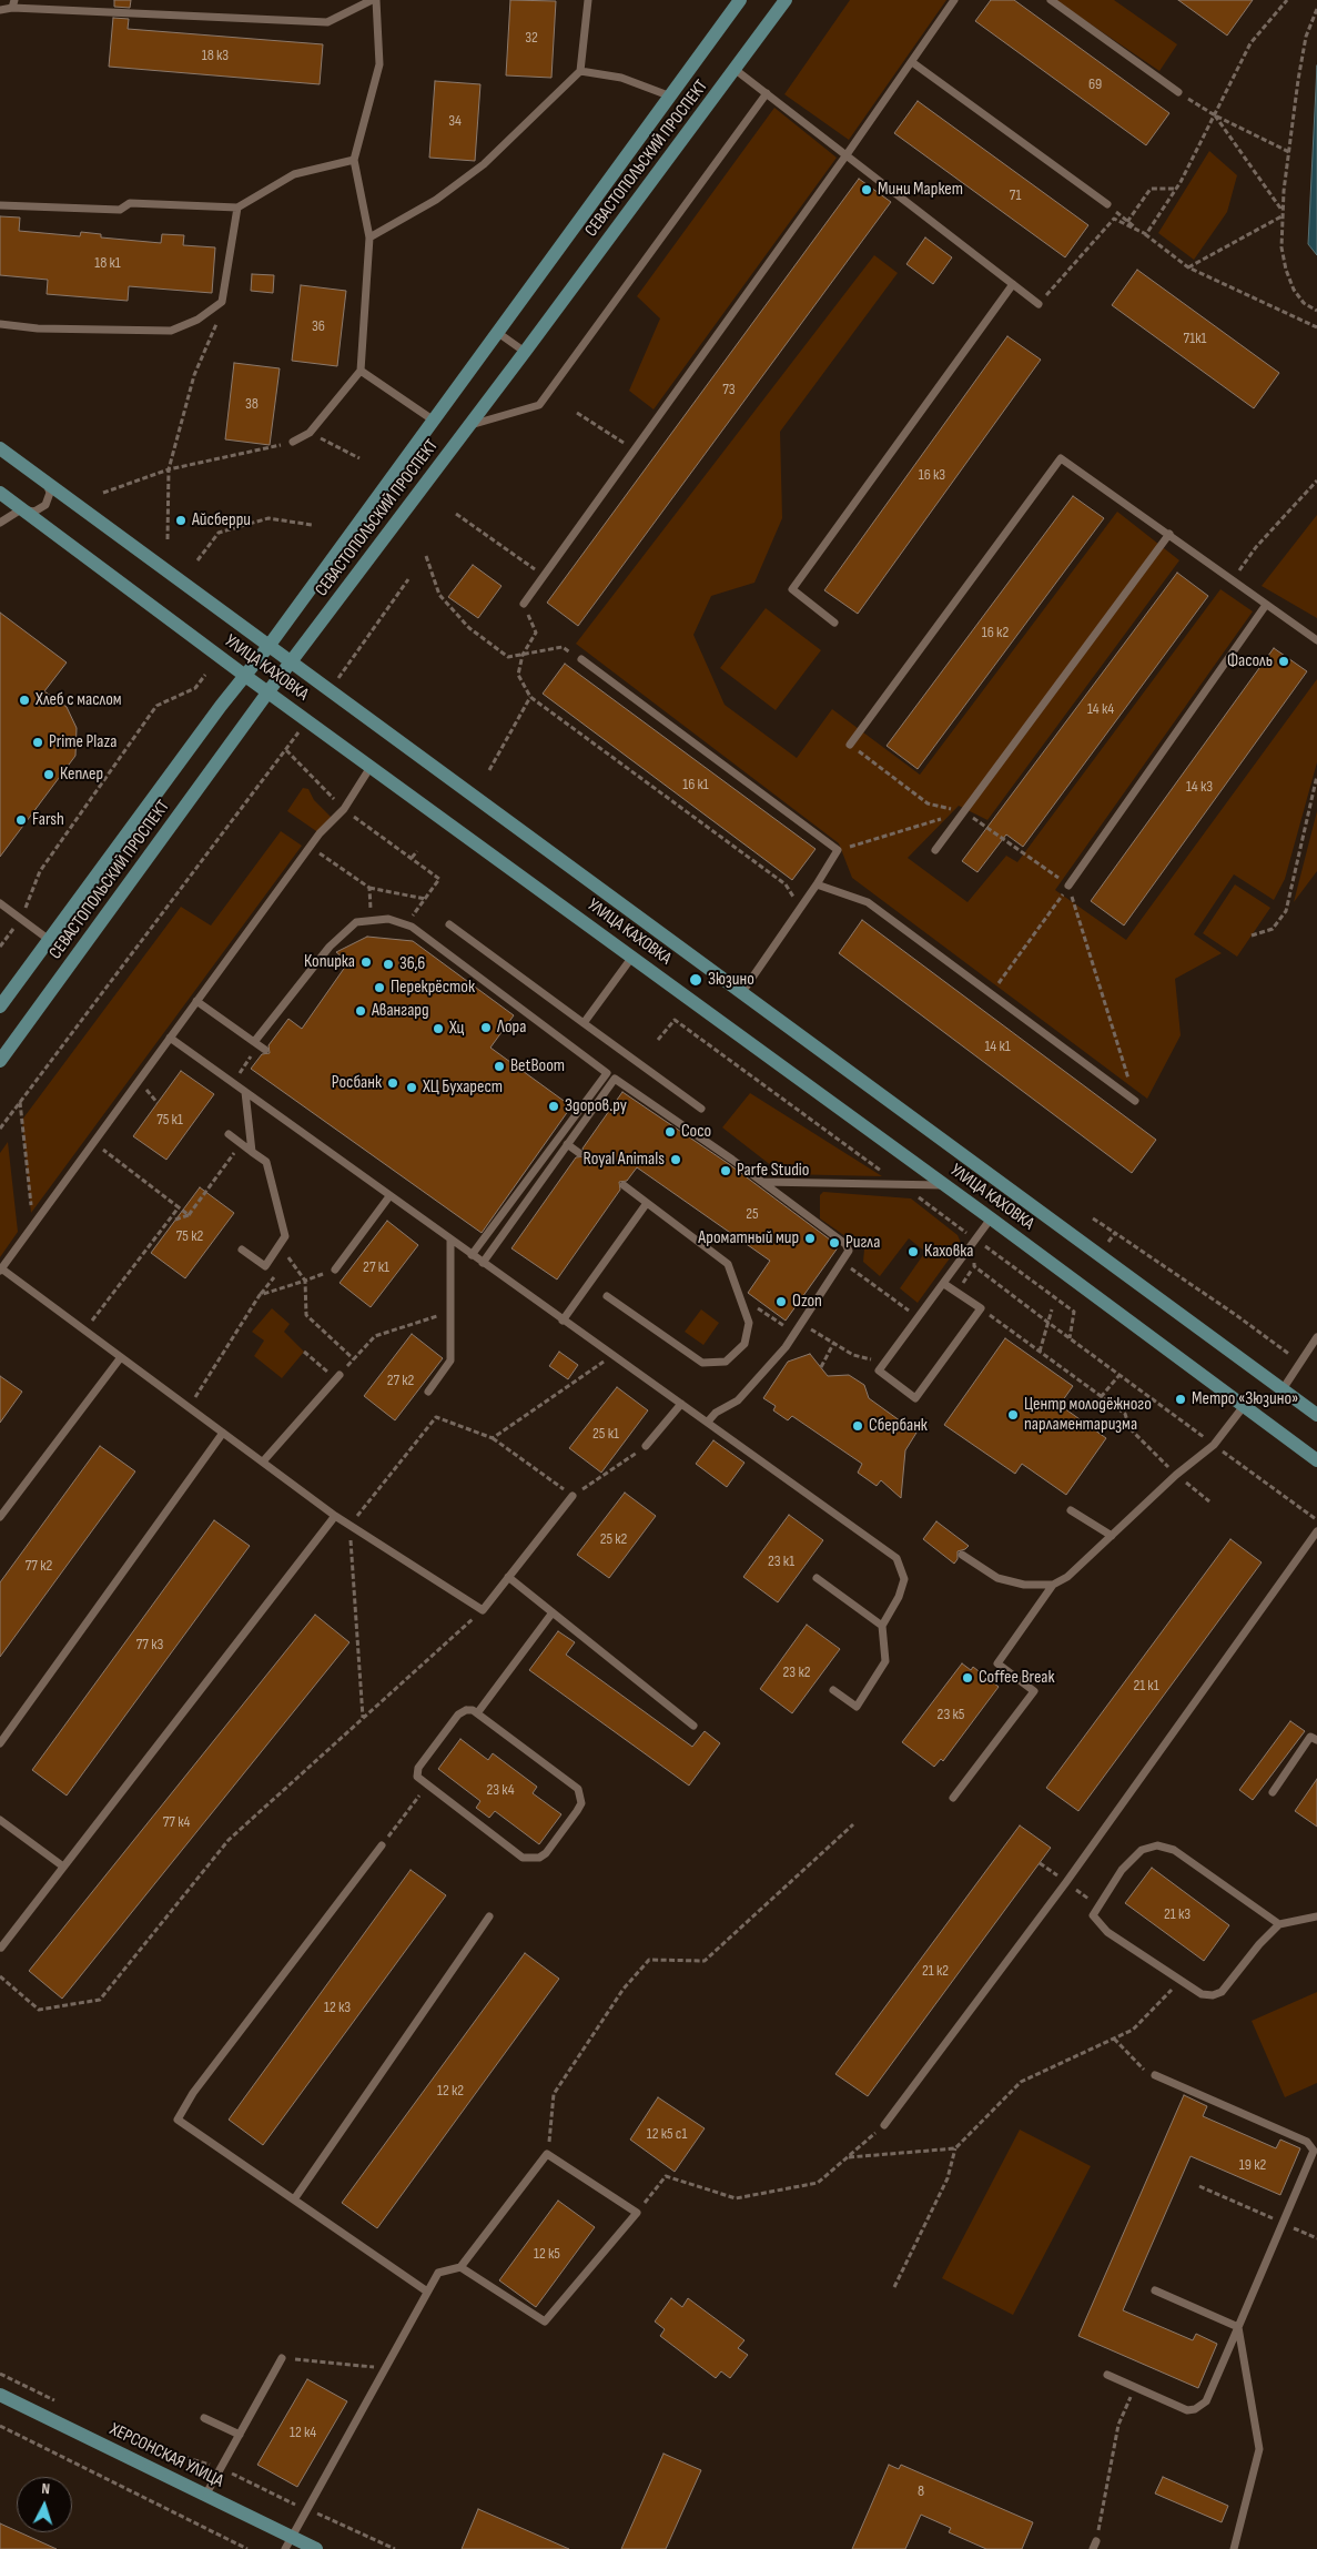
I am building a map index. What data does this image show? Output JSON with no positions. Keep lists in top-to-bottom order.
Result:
{
  "streets": {
    "main road": ["СЕВАСТОПОЛЬСКИЙ ПРОСПЕКТ", "УЛИЦА КАХОВКА", "ХЕРСОНСКАЯ УЛИЦА"]
  },
  "crossings": [
    ["СЕВАСТОПОЛЬСКИЙ ПРОСПЕКТ", "УЛИЦА КАХОВКА"]
  ],
  "places": [
    "Мини Маркет",
    "Айсберри",
    "Фасоль",
    "Хлеб с маслом",
    "Prime Plaza",
    "Кеплер",
    "Farsh",
    "Копирка",
    "36,6",
    "Зюзино",
    "Перекрёсток",
    "Авангард",
    "Лора",
    "Хц",
    "BetBoom",
    "Росбанк",
    "ХЦ Бухарест",
    "Здоров.ру",
    "Coco",
    "Royal Animals",
    "Parfe Studio",
    "Ароматный мир",
    "Ригла",
    "Каховка",
    "Ozon",
    "Метро «Зюзино»",
    "Центр молодёжного парламентаризма",
    "Сбербанк",
    "Coffee Break"
  ],
  "house_numbers": [
    "32",
    "18 к3",
    "69",
    "34",
    "71",
    "18 к1",
    "36",
    "71к1",
    "73",
    "38",
    "16 к3",
    "16 к2",
    "14 к4",
    "16 к1",
    "14 к3",
    "14 к1",
    "75 к1",
    "25",
    "75 к2",
    "27 к1",
    "27 к2",
    "25 к1",
    "25 к2",
    "23 к1",
    "77 к2",
    "77 к3",
    "23 к2",
    "21 к1",
    "23 к5",
    "23 к4",
    "77 к4",
    "21 к3",
    "21 к2",
    "12 к3",
    "12 к2",
    "12 к5 с1",
    "19 к2",
    "12 к5",
    "12 к4",
    "8"
  ],
  "north": "top"
}
